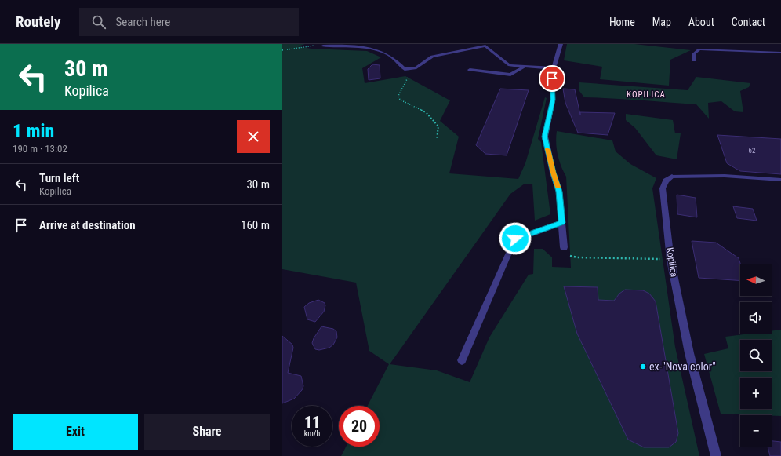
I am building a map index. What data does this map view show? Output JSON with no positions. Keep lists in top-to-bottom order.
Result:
{
  "streets": {
    "street": ["Kopilica"]
  },
  "districts": ["KOPILICA"],
  "places": ["ex-\"Nova color\""],
  "house_numbers": ["62"],
  "north": "left",
  "page": {
    "header": "Routely",
    "search": "Search here",
    "nav": [
      "Home",
      "Map",
      "About",
      "Contact"
    ],
    "turn": ["30 m", "Kopilica"],
    "heading": ["1 min", "190 m · 13:02"],
    "list": [
      {
        "name": "Turn left",
        "note": "Kopilica",
        "value": "30 m"
      },
      {
        "name": "Arrive at destination",
        "value": "160 m"
      }
    ],
    "map_buttons": ["+", "−"],
    "speed": "11 km/h",
    "limit": "20",
    "buttons": ["Exit", "Share"]
  }
}
